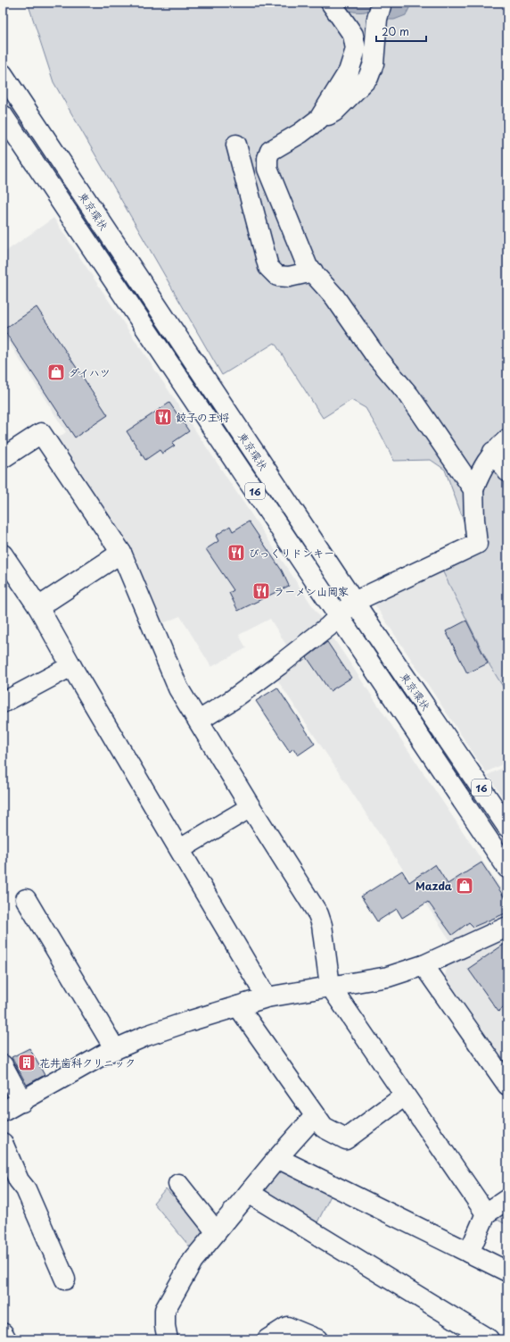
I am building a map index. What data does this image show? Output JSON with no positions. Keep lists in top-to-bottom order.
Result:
{
  "streets": {
    "main road": ["東京環状", "16"]
  },
  "places": {
    "shop": ["ダイハツ", "Mazda"],
    "restaurant": ["餃子の王将", "びっくりドンキー", "ラーメン山岡家"],
    "building": ["花井歯科クリニック"]
  },
  "scale_bar": "20 m"
}
